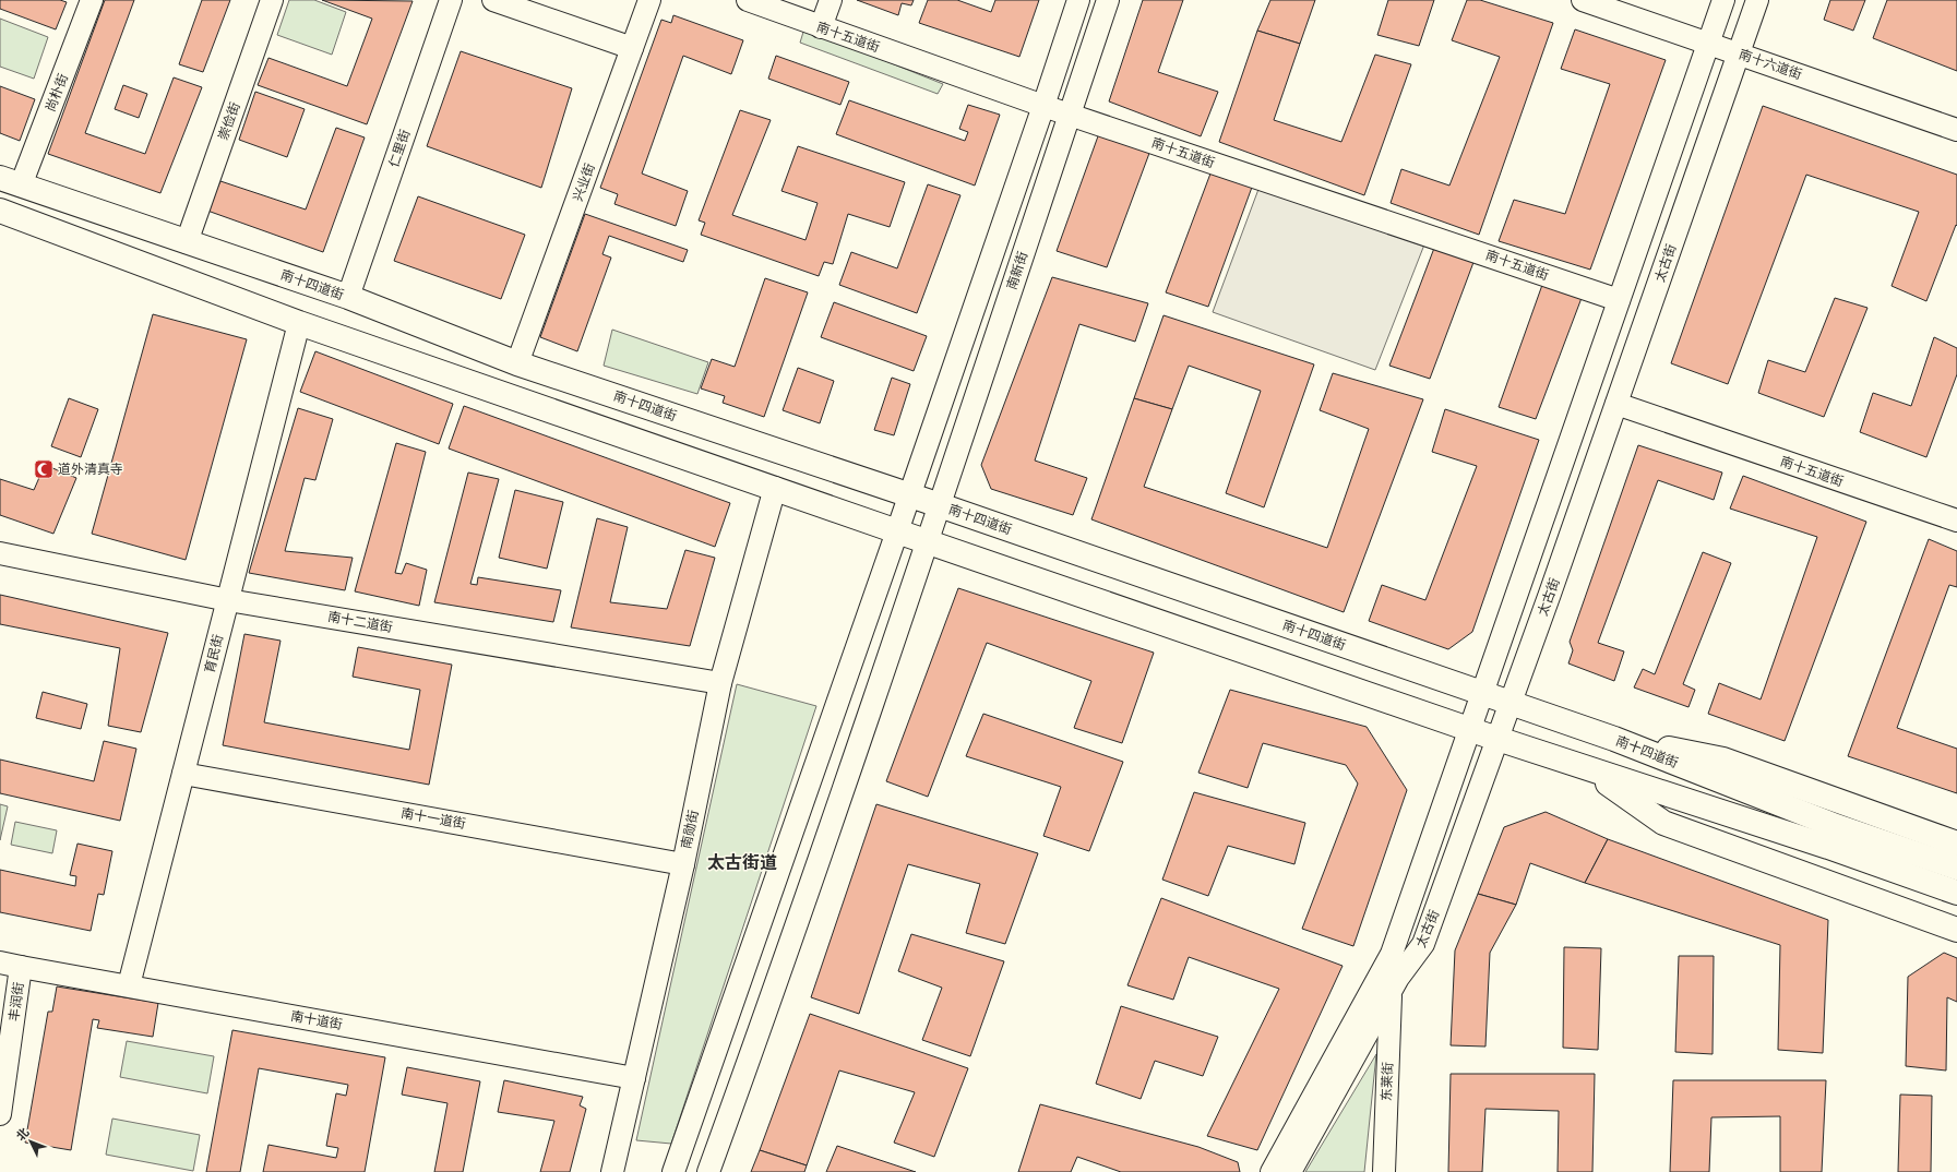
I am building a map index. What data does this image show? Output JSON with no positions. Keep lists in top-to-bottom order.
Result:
{
  "streets": {
    "main road": ["南十四道街"],
    "street": [
      "南十五道街",
      "南十六道街",
      "尚朴街",
      "崇俭街",
      "仁里街",
      "兴业街",
      "太古街",
      "南新街",
      "南十二道街",
      "育民街",
      "南十一道街",
      "南勋街",
      "丰润街",
      "南十道街",
      "东莱街"
    ]
  },
  "crossings": [
    ["南十五道街", "太古街"],
    ["南十五道街", "南新街"],
    ["南十六道街", "太古街"],
    ["尚朴街", "南十四道街"],
    ["崇俭街", "南十四道街"],
    ["仁里街", "南十四道街"],
    ["兴业街", "南十四道街"],
    ["太古街", "南十四道街"],
    ["太古街", "东莱街"],
    ["南新街", "南十四道街"],
    ["南十二道街", "育民街"],
    ["南十二道街", "南勋街"],
    ["育民街", "南十一道街"],
    ["育民街", "南十道街"],
    ["南十一道街", "南勋街"],
    ["南勋街", "南十道街"],
    ["丰润街", "南十道街"]
  ],
  "districts": ["太古街道"],
  "places": {
    "mosque": ["道外清真寺"]
  },
  "north": "top left"
}
